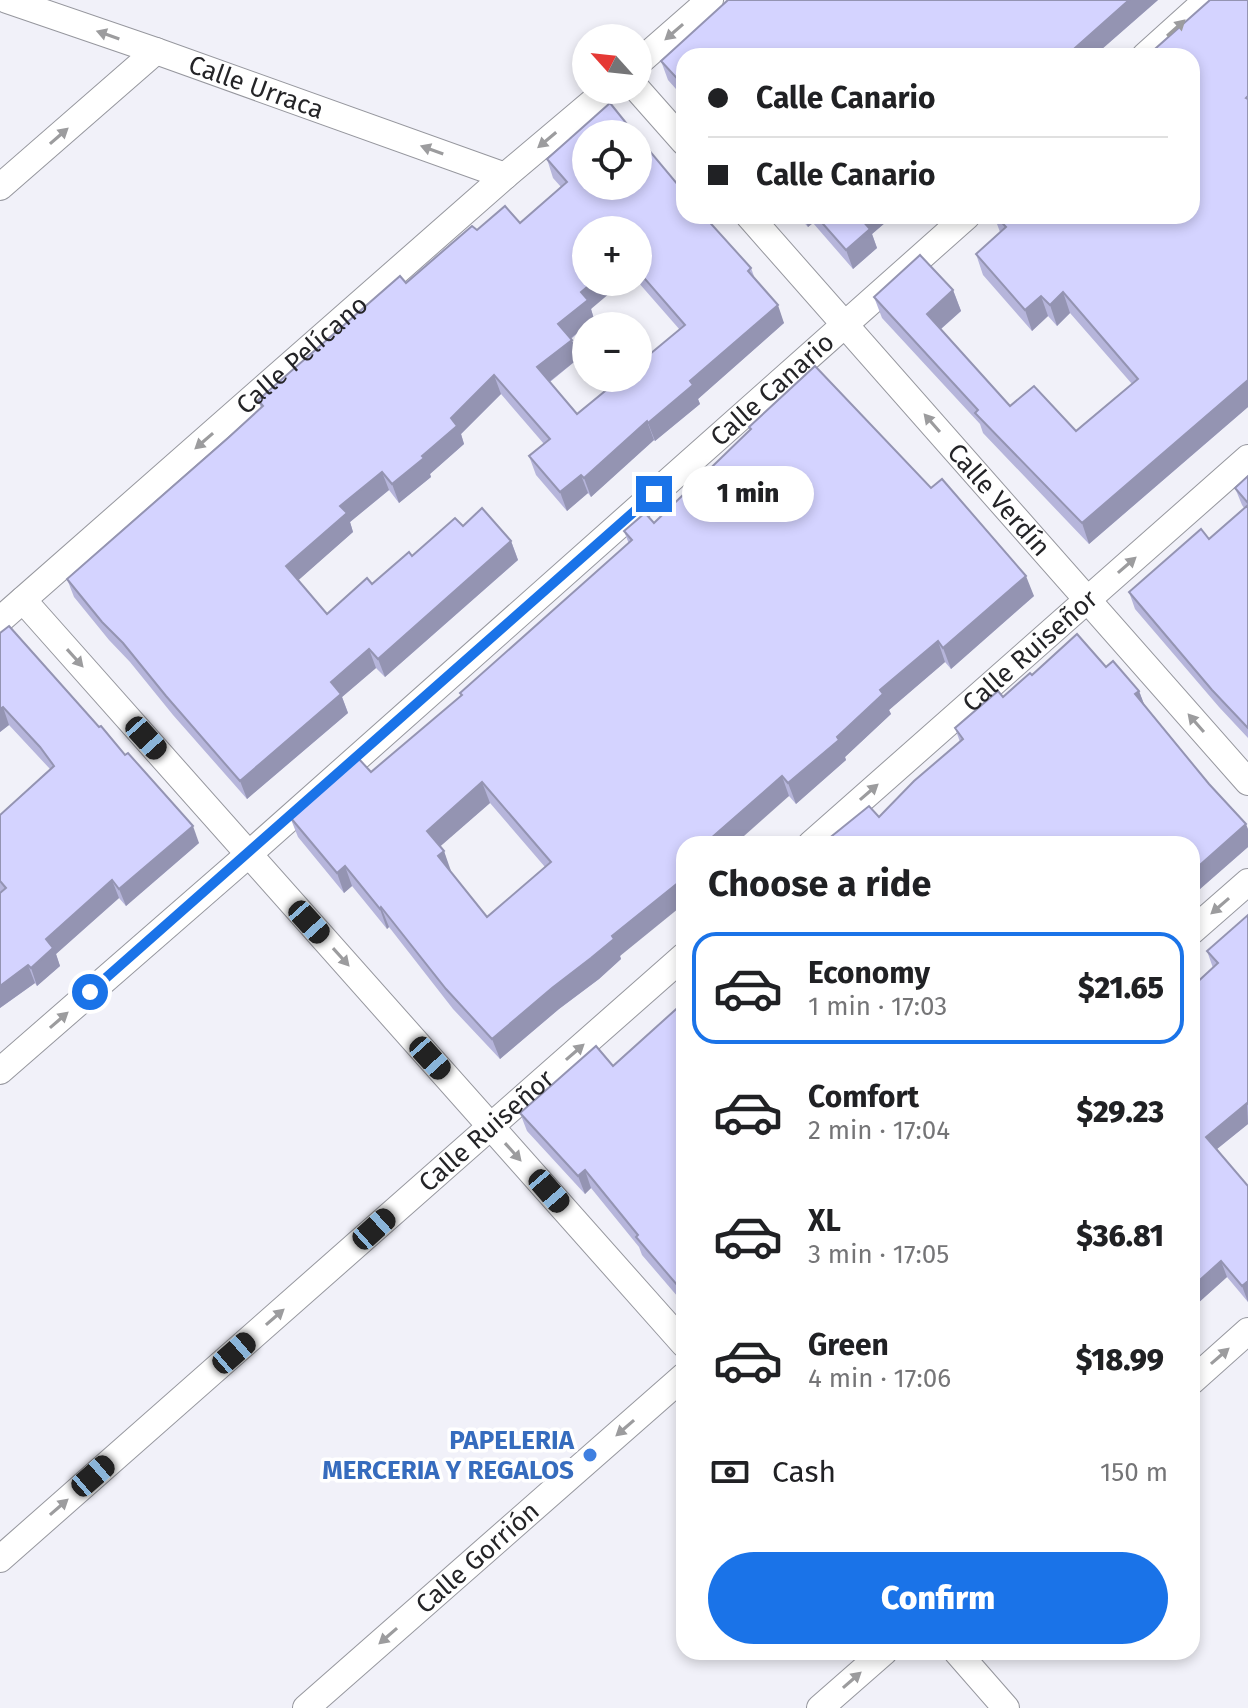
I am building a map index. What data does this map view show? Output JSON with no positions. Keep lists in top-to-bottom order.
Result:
{
  "streets": {
    "street": [
      "Calle Urraca",
      "Calle Pelícano",
      "Calle Canario",
      "Calle Verdín",
      "Calle Ruiseñor",
      "Calle Gorrión"
    ]
  },
  "crossings": [
    ["Calle Urraca", "Calle Pelícano"],
    ["Calle Canario", "Calle Verdín"],
    ["Calle Verdín", "Calle Ruiseñor"]
  ],
  "one_way": [
    "Calle Urraca",
    "Calle Pelícano",
    "Calle Verdín",
    "Calle Ruiseñor",
    "Calle Gorrión"
  ],
  "places": ["PAPELERIA MERCERIA Y REGALOS"],
  "north": "top left",
  "page": {
    "map_buttons": ["+", "−"],
    "banner": ["Calle Canario", "Calle Canario"],
    "bubble": "1 min",
    "heading": "Choose a ride",
    "list": [
      {
        "name": "Economy",
        "note": "1 min · 17:03",
        "value": "$21.65"
      },
      {
        "name": "Comfort",
        "note": "2 min · 17:04",
        "value": "$29.23"
      },
      {
        "name": "XL",
        "note": "3 min · 17:05",
        "value": "$36.81"
      },
      {
        "name": "Green",
        "note": "4 min · 17:06",
        "value": "$18.99"
      }
    ],
    "pay": ["Cash", "150 m"],
    "buttons": "Confirm"
  }
}
